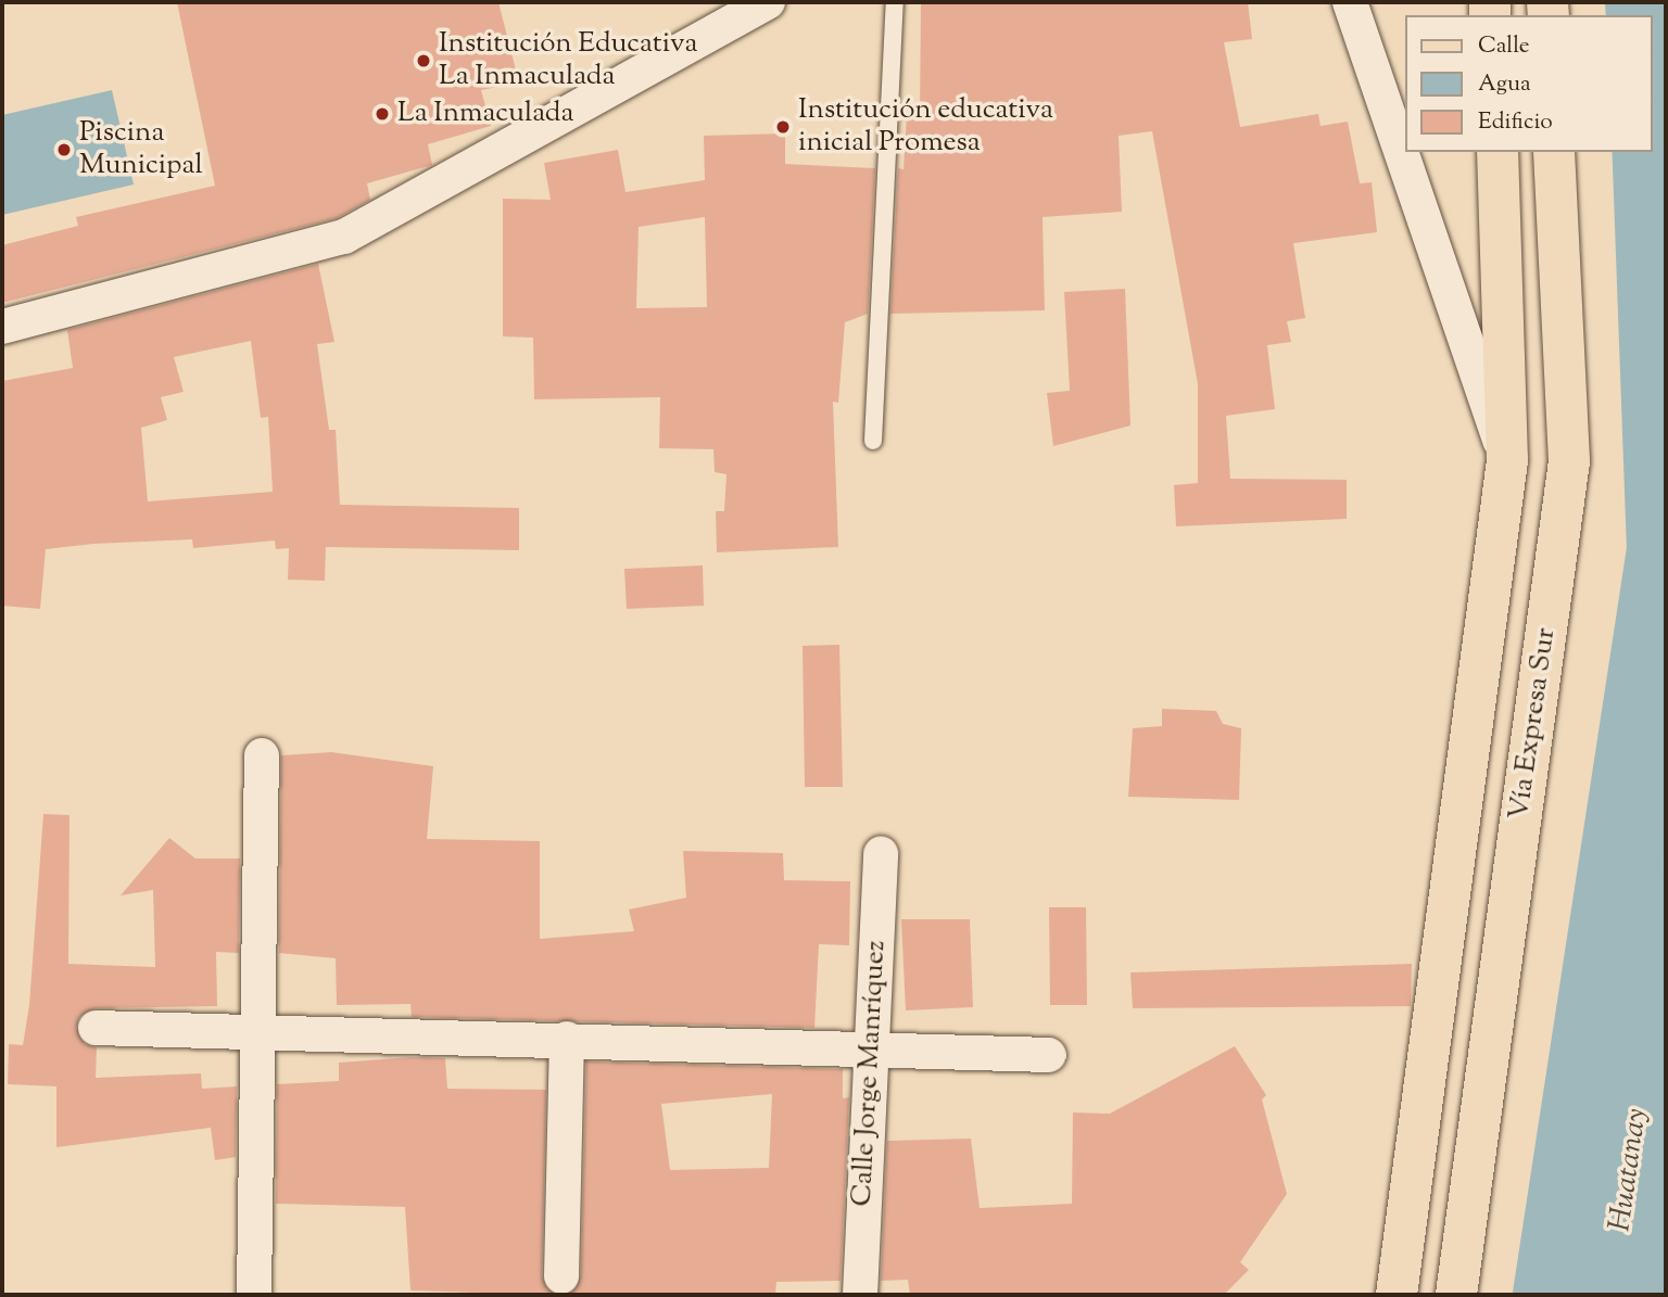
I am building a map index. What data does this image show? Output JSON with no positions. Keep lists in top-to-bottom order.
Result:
{
  "streets": {
    "main road": ["Vía Expresa Sur"],
    "street": ["Calle Jorge Manríquez"]
  },
  "water": ["Huatanay"],
  "places": [
    "Institución Educativa La Inmaculada",
    "La Inmaculada",
    "Institución educativa inicial Promesa",
    "Piscina Municipal"
  ],
  "legend": ["Calle", "Agua", "Edificio"]
}
